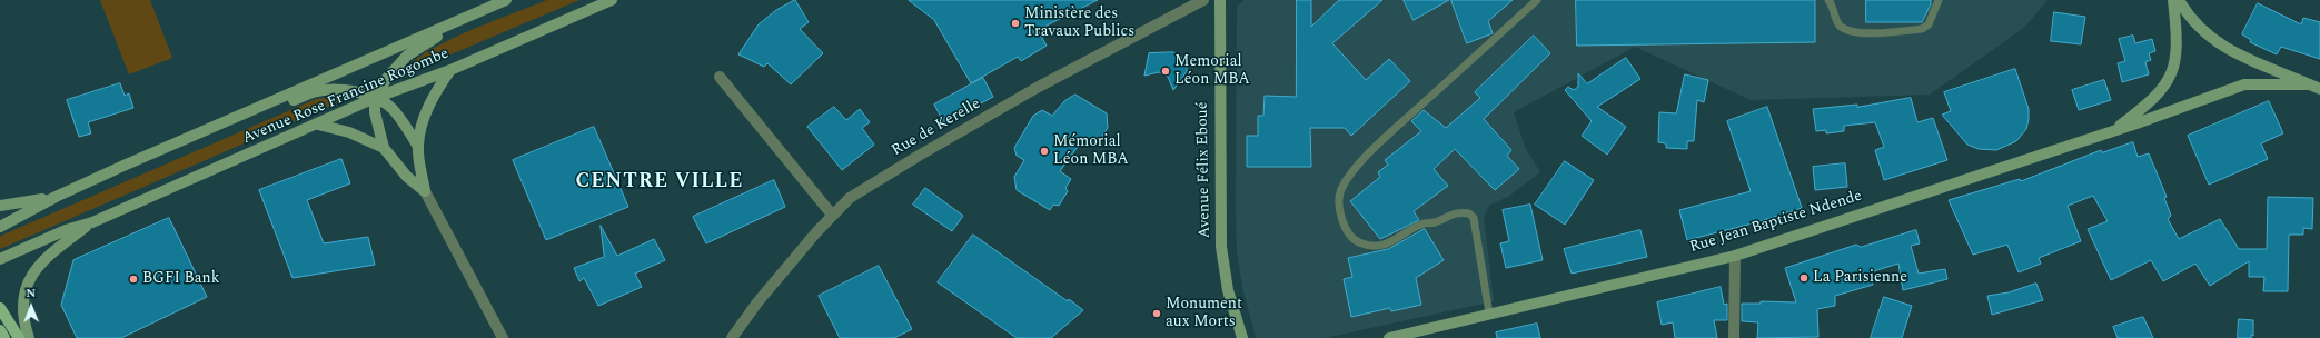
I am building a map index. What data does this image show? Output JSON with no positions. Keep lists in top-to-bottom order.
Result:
{
  "streets": {
    "main road": ["Avenue Rose Francine Rogombe", "Avenue Félix Eboué", "Rue Jean Baptiste Ndende"],
    "street": ["Rue de Kerelle"]
  },
  "districts": ["CENTRE VILLE"],
  "places": [
    "Ministère des Travaux Publics",
    "Memorial Léon MBA",
    "Mémorial Léon MBA",
    "La Parisienne",
    "BGFI Bank",
    "Monument aux Morts"
  ],
  "north": "top"
}
